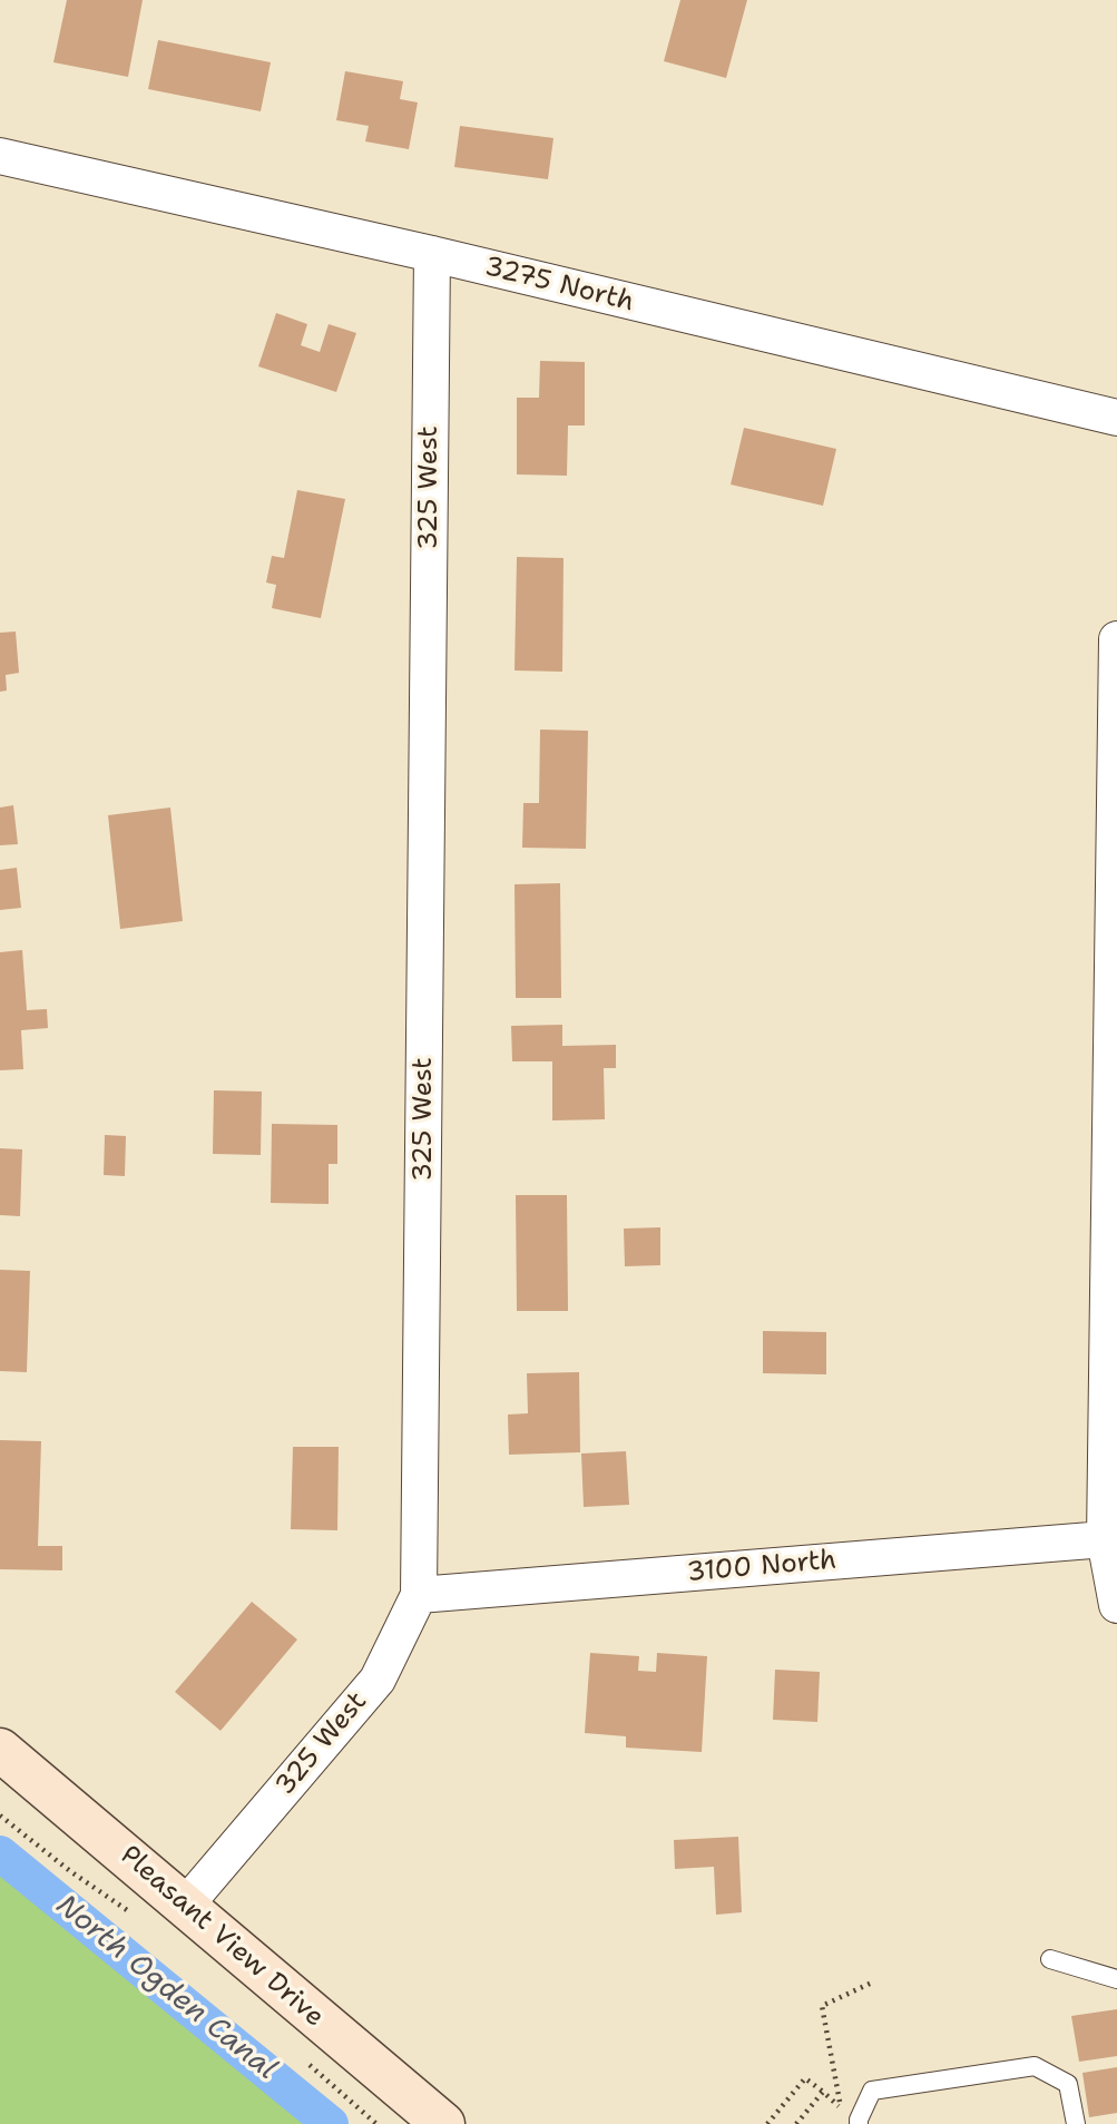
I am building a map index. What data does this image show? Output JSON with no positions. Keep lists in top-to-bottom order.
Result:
{
  "streets": {
    "street": [
      "3275 North",
      "325 West",
      "3100 North",
      "Pleasant View Drive"
    ]
  },
  "crossings": [
    ["3275 North", "325 West"],
    ["325 West", "3100 North"],
    ["325 West", "Pleasant View Drive"]
  ],
  "water": ["North Ogden Canal"]
}
